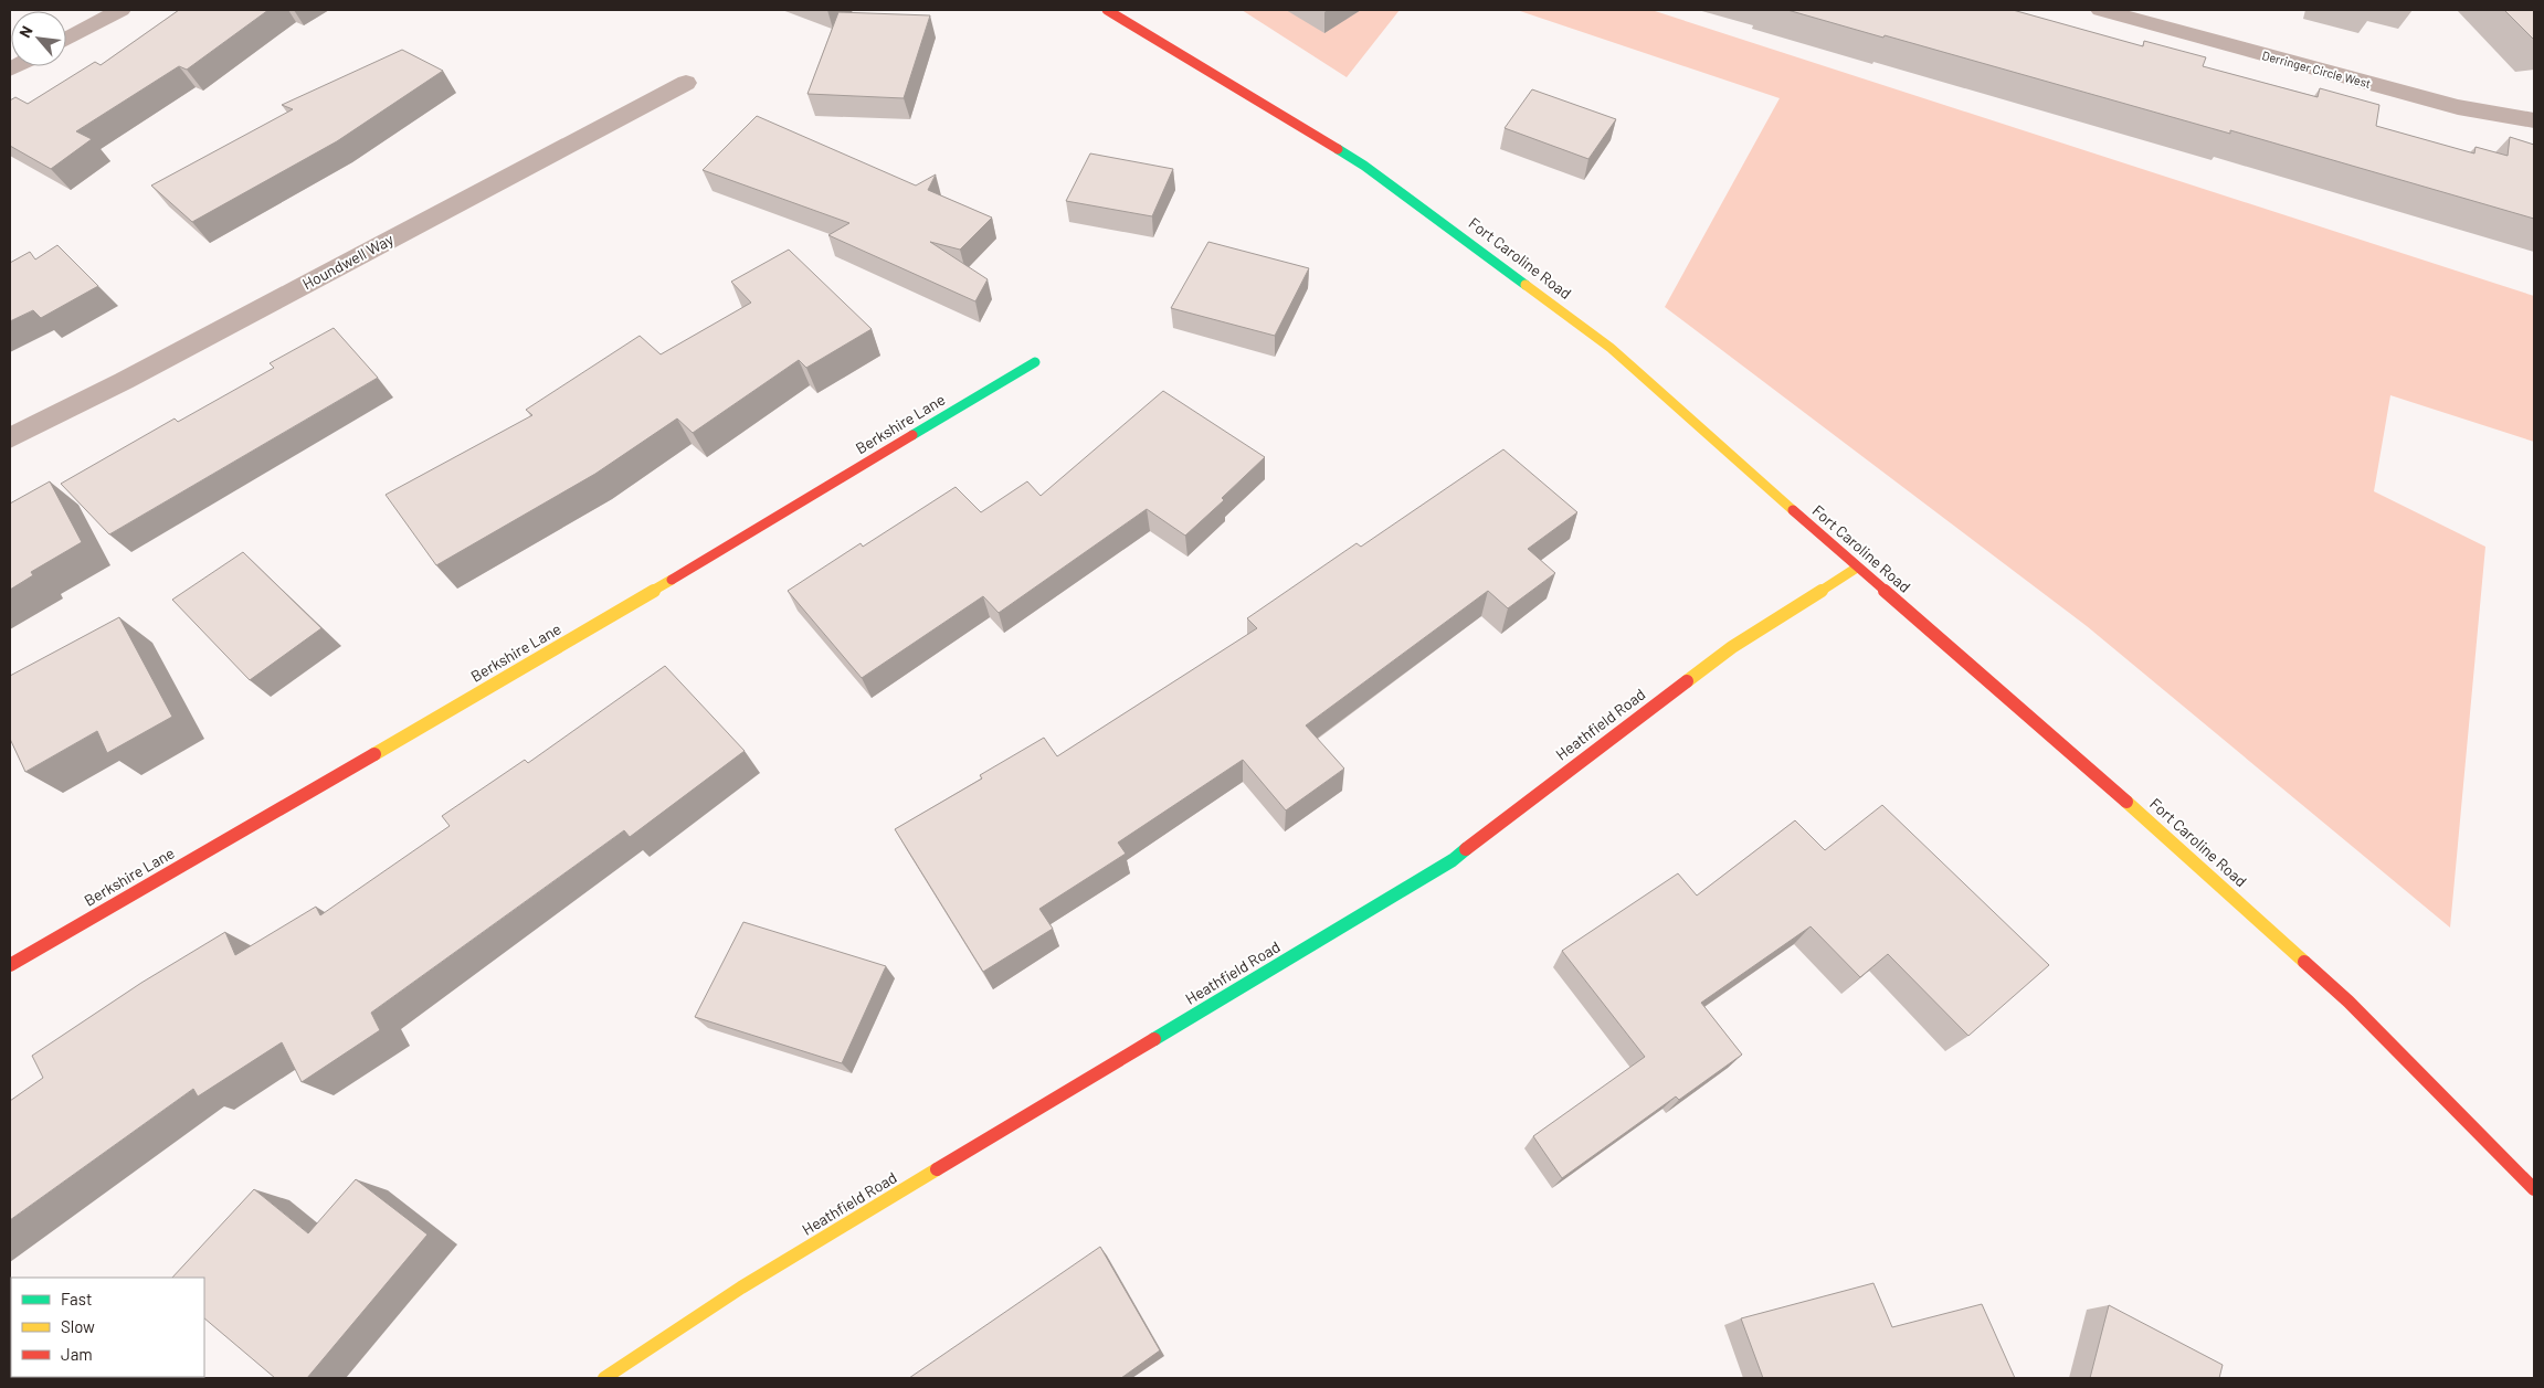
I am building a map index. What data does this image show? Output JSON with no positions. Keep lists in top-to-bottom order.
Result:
{
  "streets": {
    "street": [
      "Derringer Circle West",
      "Fort Caroline Road",
      "Houndwell Way",
      "Berkshire Lane",
      "Heathfield Road"
    ]
  },
  "crossings": [
    ["Fort Caroline Road", "Heathfield Road"]
  ],
  "legend": ["Fast", "Slow", "Jam"],
  "north": "top left"
}
